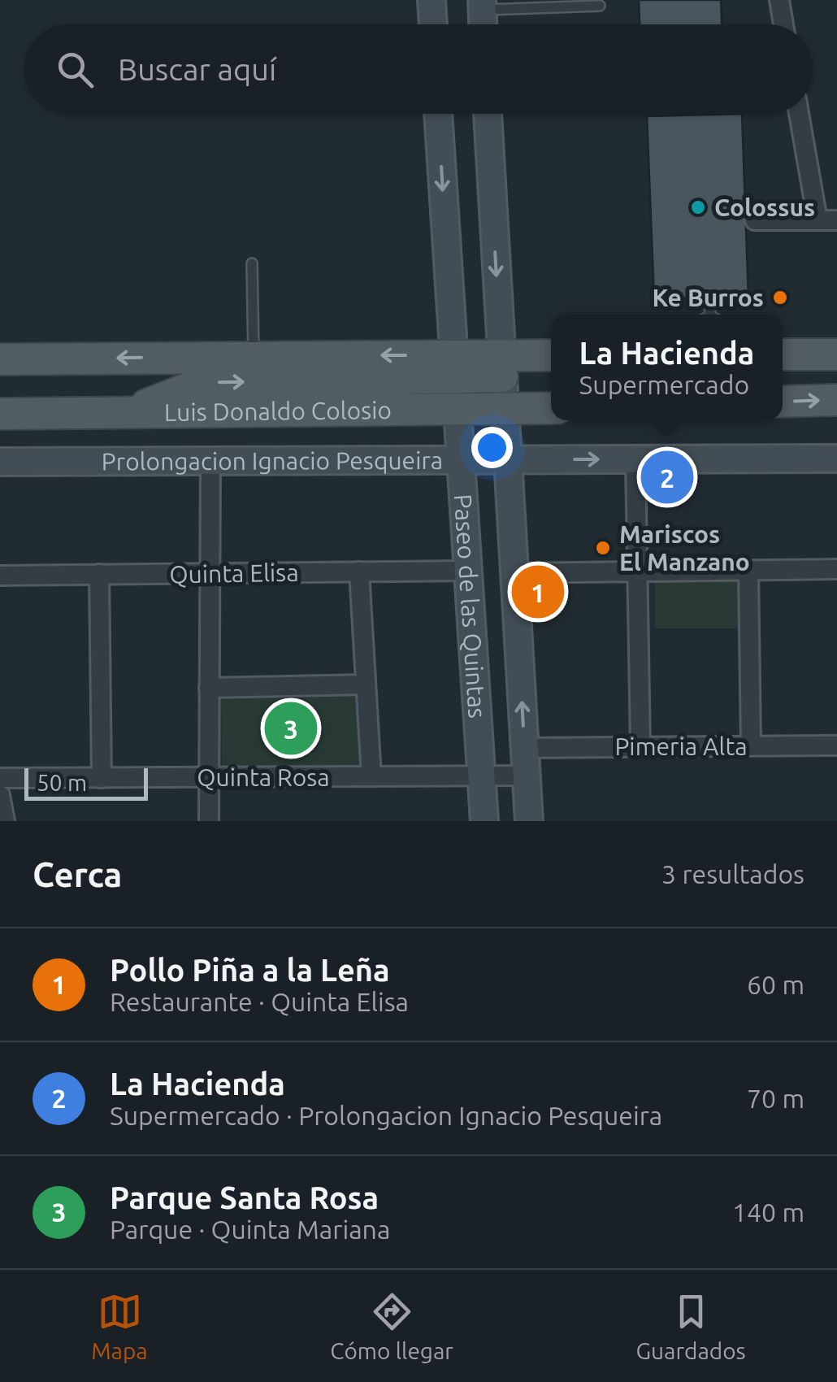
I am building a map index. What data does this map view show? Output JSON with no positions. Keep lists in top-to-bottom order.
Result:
{
  "streets": {
    "main road": ["Luis Donaldo Colosio", "Prolongacion Ignacio Pesqueira", "Paseo de las Quintas"],
    "street": ["Quinta Elisa", "Pimeria Alta", "Quinta Rosa"]
  },
  "crossings": [
    ["Luis Donaldo Colosio", "Paseo de las Quintas"],
    ["Prolongacion Ignacio Pesqueira", "Paseo de las Quintas"],
    ["Quinta Elisa", "Paseo de las Quintas"],
    ["Paseo de las Quintas", "Pimeria Alta"],
    ["Paseo de las Quintas", "Quinta Rosa"]
  ],
  "places": ["Colossus", "Ke Burros", "Mariscos El Manzano"],
  "scale_bar": "50 m",
  "page": {
    "search": "Buscar aquí",
    "popup": ["La Hacienda", "Supermercado"],
    "pins": ["2", "1", "3"],
    "scale": "50 m",
    "heading": ["Cerca", "3 resultados"],
    "list": [
      {
        "mark": "1",
        "name": "Pollo Piña a la Leña",
        "note": "Restaurante · Quinta Elisa",
        "value": "60 m"
      },
      {
        "mark": "2",
        "name": "La Hacienda",
        "note": "Supermercado · Prolongacion Ignacio Pesqueira",
        "value": "70 m"
      },
      {
        "mark": "3",
        "name": "Parque Santa Rosa",
        "note": "Parque · Quinta Mariana",
        "value": "140 m"
      }
    ],
    "nav": ["Mapa", "Cómo llegar", "Guardados"]
  }
}
